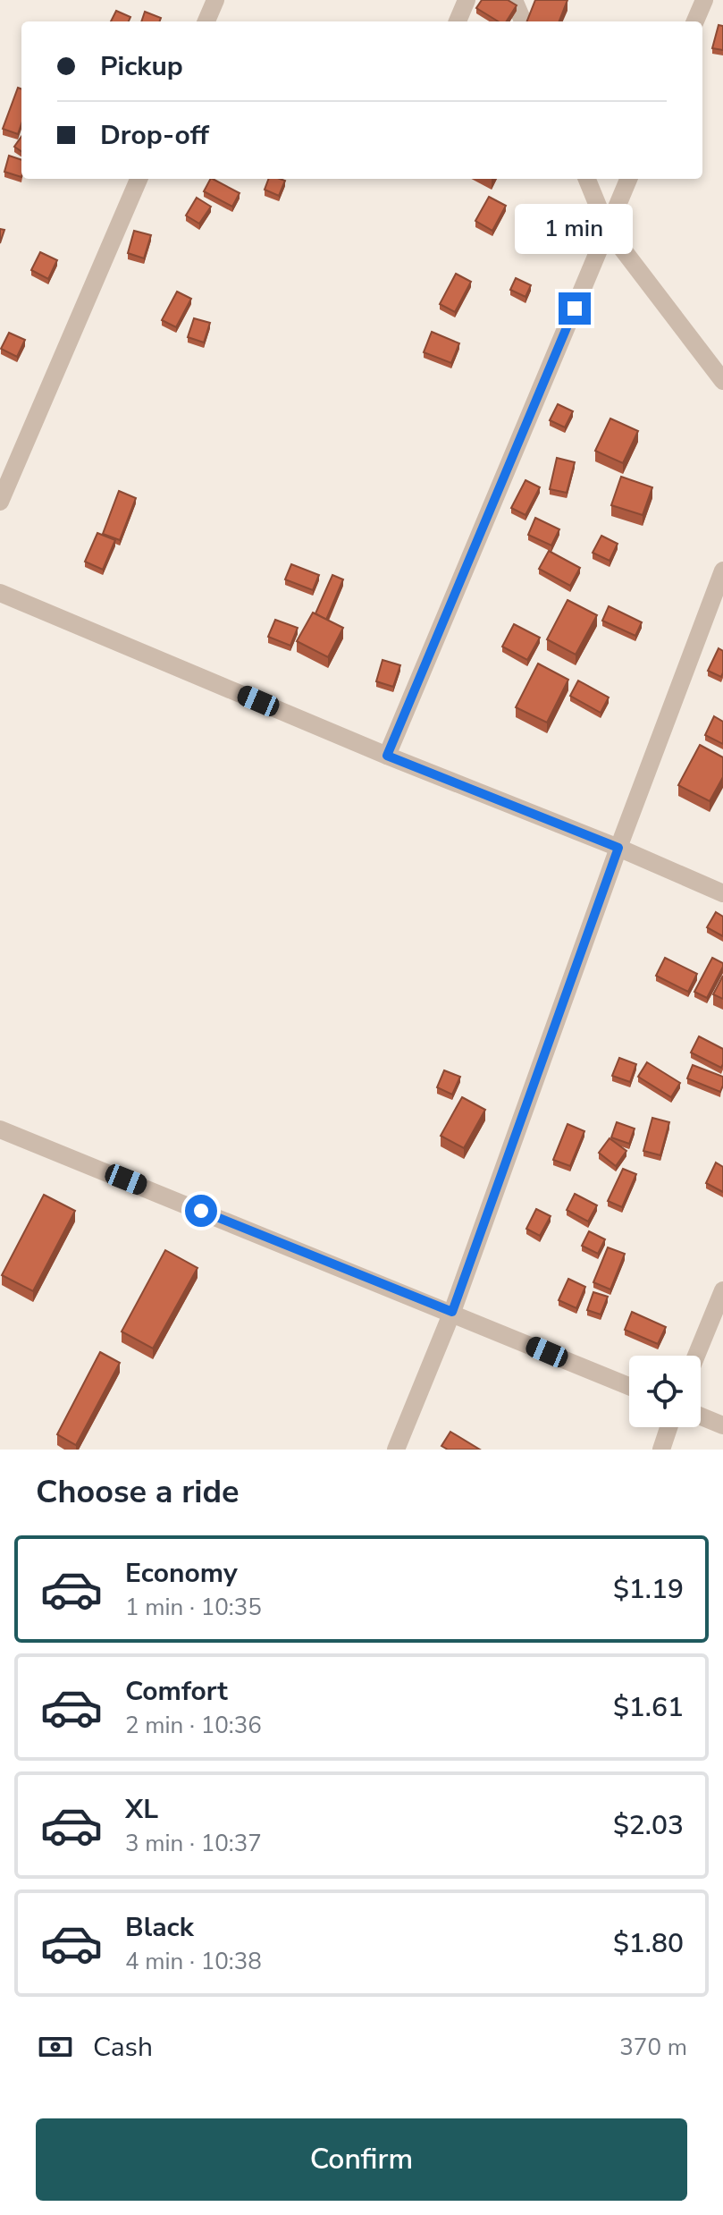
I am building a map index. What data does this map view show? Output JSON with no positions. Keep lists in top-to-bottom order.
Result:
{
  "page": {
    "banner": ["Pickup", "Drop-off"],
    "bubble": "1 min",
    "heading": "Choose a ride",
    "list": [
      {
        "name": "Economy",
        "note": "1 min · 10:35",
        "value": "$1.19"
      },
      {
        "name": "Comfort",
        "note": "2 min · 10:36",
        "value": "$1.61"
      },
      {
        "name": "XL",
        "note": "3 min · 10:37",
        "value": "$2.03"
      },
      {
        "name": "Black",
        "note": "4 min · 10:38",
        "value": "$1.80"
      }
    ],
    "pay": ["Cash", "370 m"],
    "buttons": "Confirm"
  }
}
